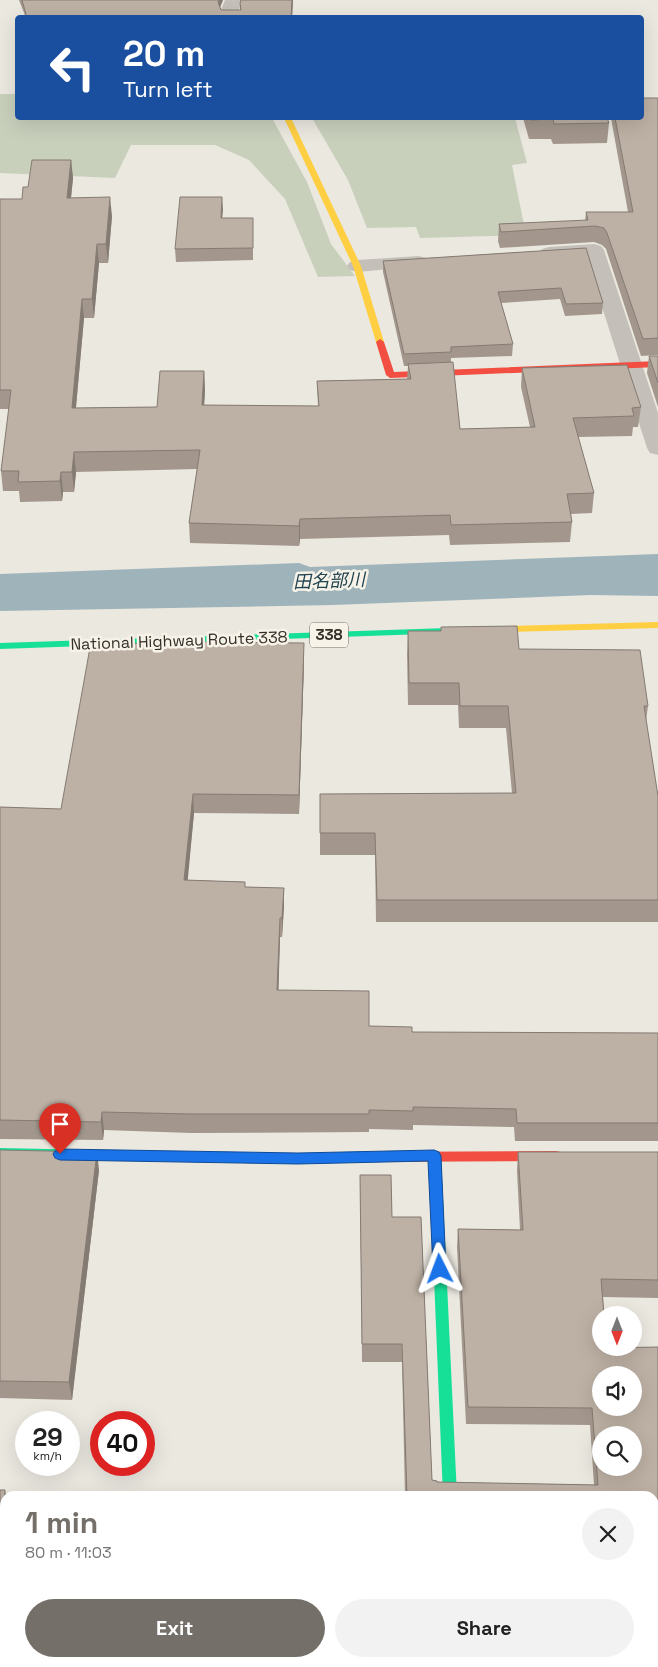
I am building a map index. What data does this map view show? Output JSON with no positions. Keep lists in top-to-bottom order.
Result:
{
  "streets": {
    "main road": ["338", "National Highway Route 338"]
  },
  "water": ["田名部川"],
  "north": "bottom",
  "page": {
    "turn": ["20 m", "Turn left"],
    "speed": "29 km/h",
    "limit": "40",
    "heading": ["1 min", "80 m · 11:03"],
    "buttons": ["Exit", "Share"]
  }
}
